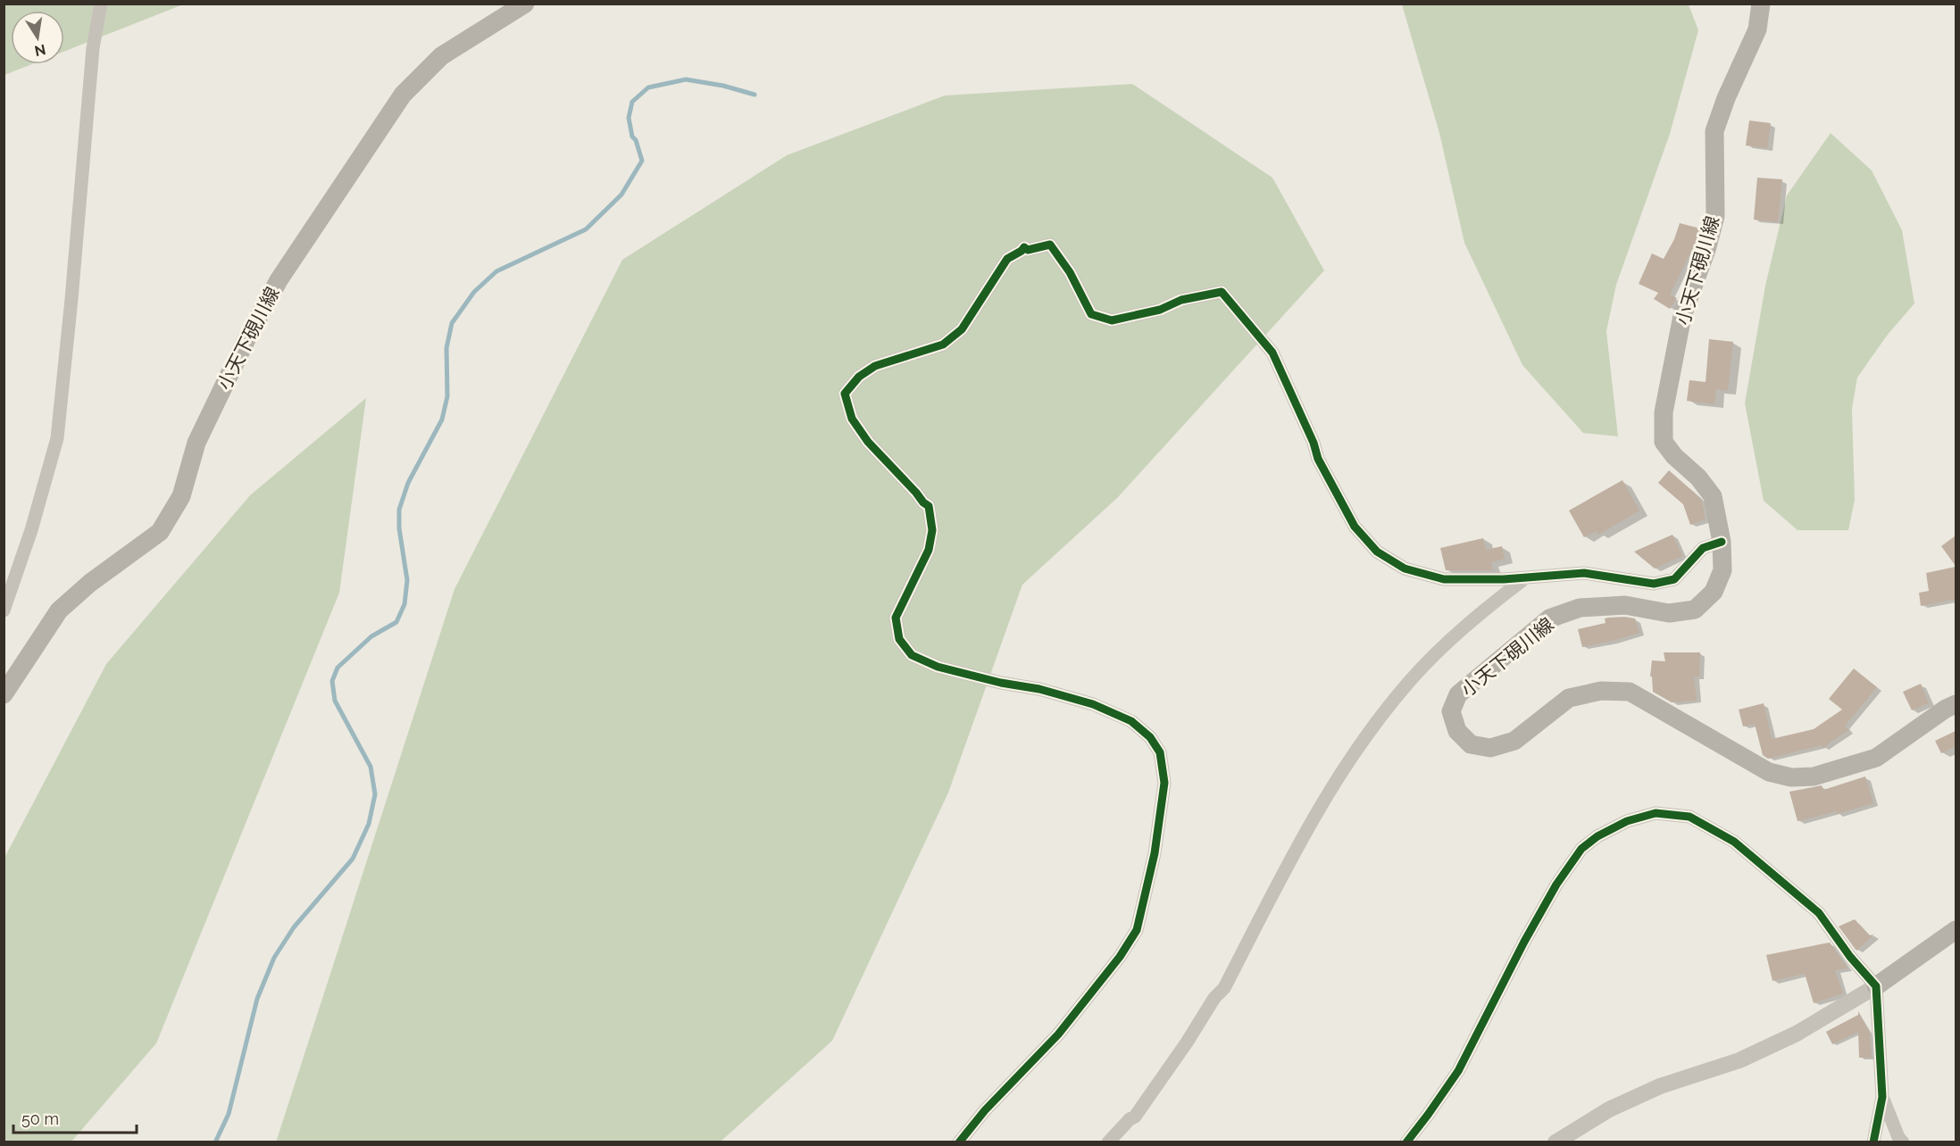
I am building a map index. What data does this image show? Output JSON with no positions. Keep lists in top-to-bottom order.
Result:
{
  "streets": {
    "main road": ["小天下硯川線"]
  },
  "scale_bar": "50 m",
  "north": "bottom"
}
